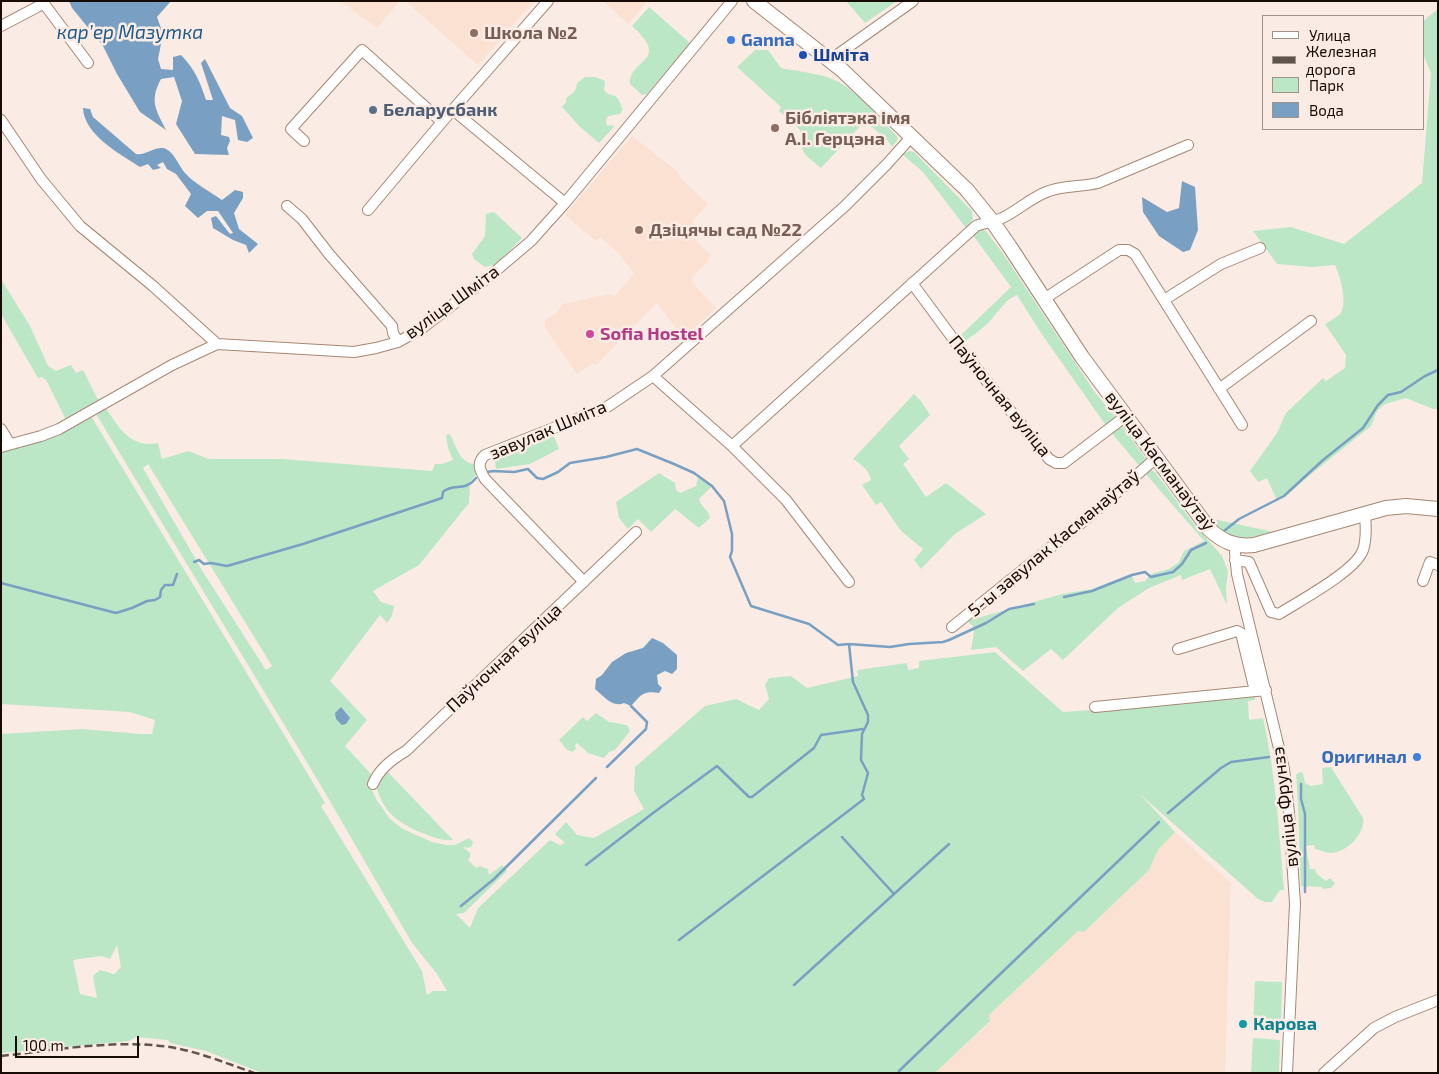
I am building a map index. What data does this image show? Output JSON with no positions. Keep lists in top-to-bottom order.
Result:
{
  "streets": {
    "main road": ["вуліца Касманаўтаў"],
    "street": [
      "вуліца Шміта",
      "Паўночная вуліца",
      "завулак Шміта",
      "5-ы завулак Касманаўтаў",
      "вуліца Фрунзэ"
    ]
  },
  "crossings": [
    ["Паўночная вуліца", "завулак Шміта"],
    ["Паўночная вуліца", "вуліца Касманаўтаў"],
    ["завулак Шміта", "вуліца Касманаўтаў"],
    ["вуліца Касманаўтаў", "5-ы завулак Касманаўтаў"],
    ["вуліца Касманаўтаў", "вуліца Фрунзэ"]
  ],
  "water": ["карʼер Мазутка"],
  "places": [
    "Школа №2",
    "Ganna",
    "Шміта",
    "Беларусбанк",
    "Бібліятэка імя А.І. Герцэна",
    "Дзіцячы сад №22",
    "Sofia Hostel",
    "Оригинал",
    "Карова"
  ],
  "legend": [
    "Улица",
    "Железная дорога",
    "Парк",
    "Вода"
  ],
  "scale_bar": "100 m"
}
